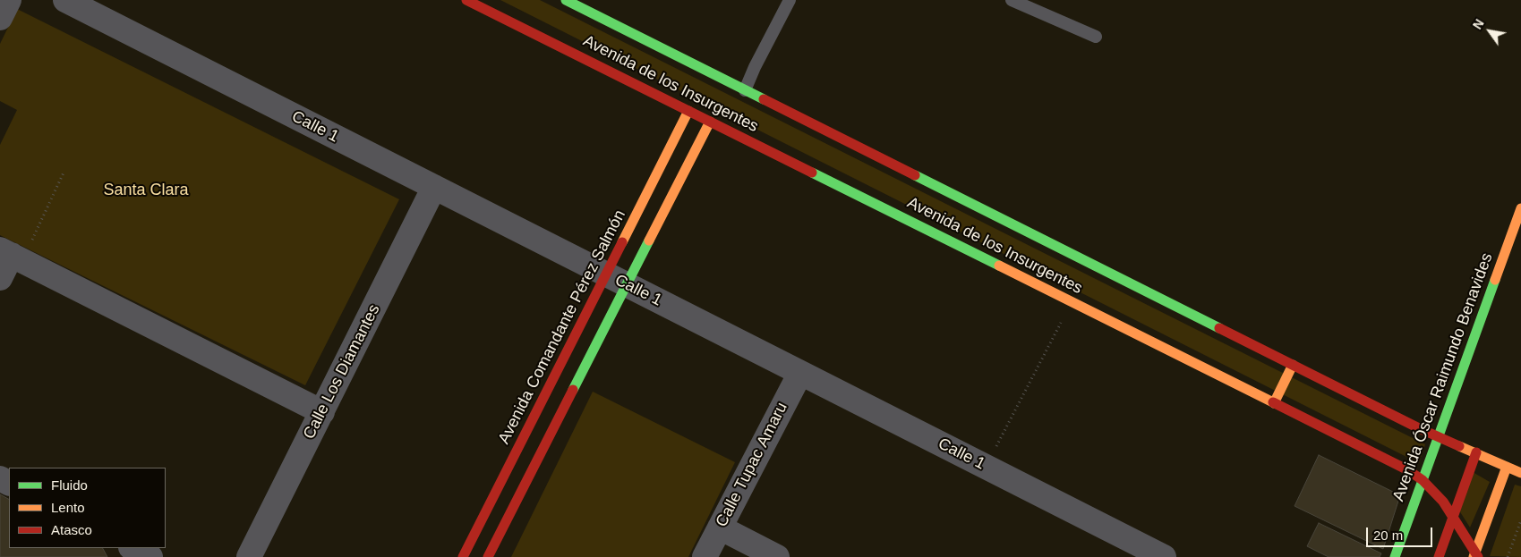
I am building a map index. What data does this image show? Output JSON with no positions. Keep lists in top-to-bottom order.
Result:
{
  "streets": {
    "main road": ["Avenida de los Insurgentes", "Avenida Comandante Pérez Salmón", "Avenida Óscar Raimundo Benavides"],
    "street": ["Calle 1", "Calle Los Diamantes", "Calle Tupac Amaru"]
  },
  "crossings": [
    ["Avenida de los Insurgentes", "Avenida Comandante Pérez Salmón"],
    ["Avenida de los Insurgentes", "Avenida Óscar Raimundo Benavides"],
    ["Calle 1", "Avenida Comandante Pérez Salmón"],
    ["Calle 1", "Calle Los Diamantes"],
    ["Calle 1", "Calle Tupac Amaru"]
  ],
  "parks": ["Santa Clara"],
  "legend": ["Fluido", "Lento", "Atasco"],
  "scale_bar": "20 m",
  "north": "top left"
}
